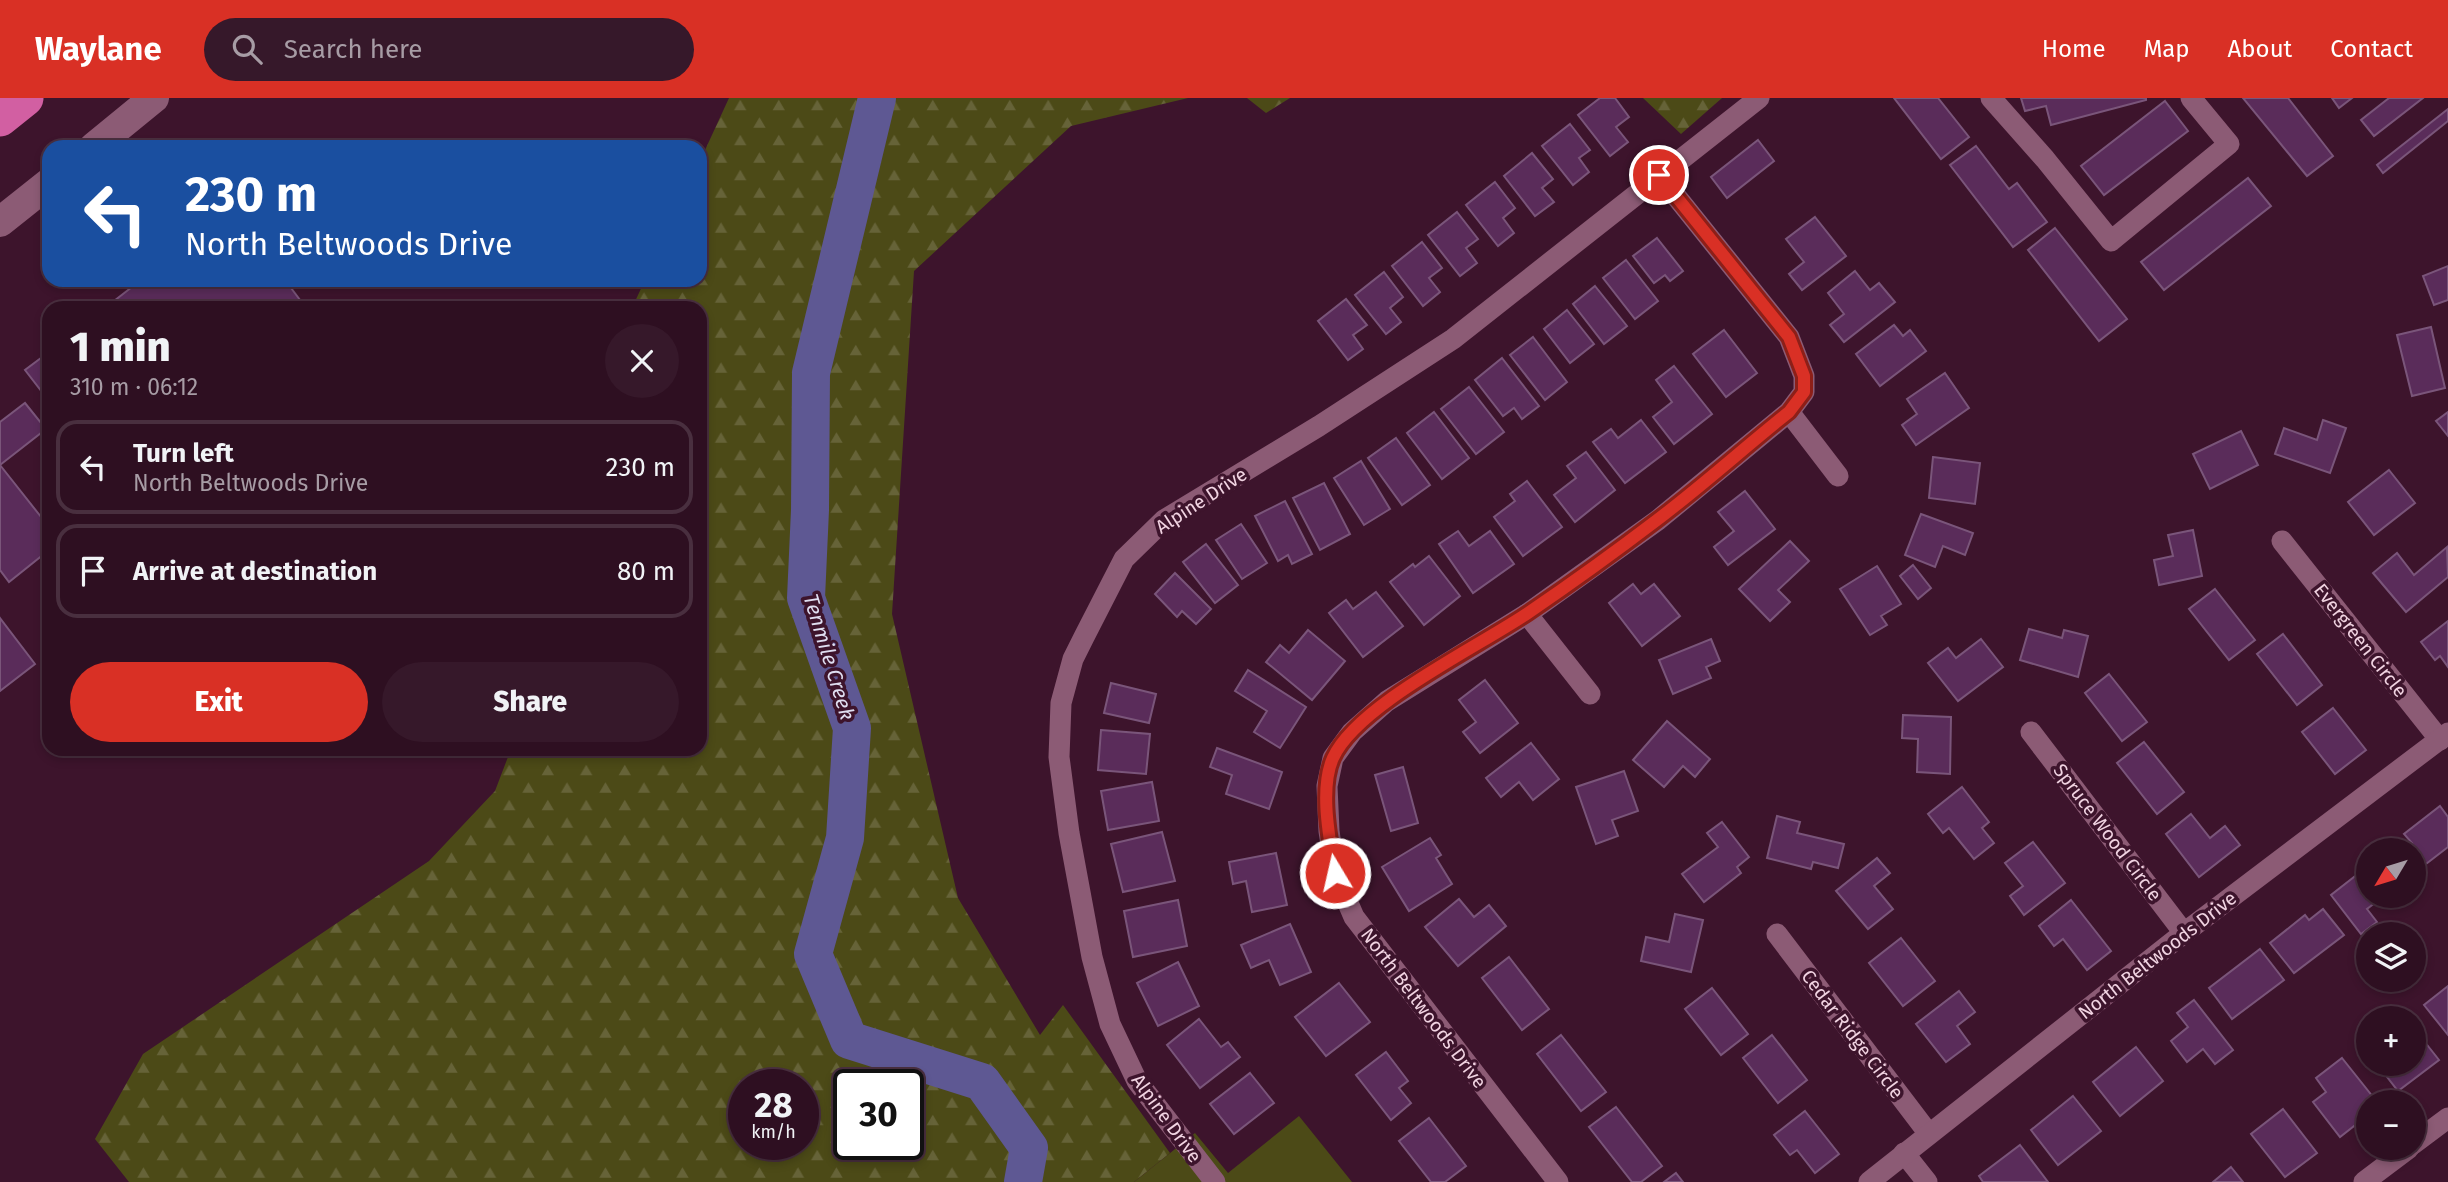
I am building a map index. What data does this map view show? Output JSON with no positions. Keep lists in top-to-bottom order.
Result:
{
  "streets": {
    "street": [
      "Alpine Drive",
      "Evergreen Circle",
      "Spruce Wood Circle",
      "North Beltwoods Drive",
      "Cedar Ridge Circle"
    ]
  },
  "crossings": [
    ["Alpine Drive", "North Beltwoods Drive"],
    ["Evergreen Circle", "North Beltwoods Drive"],
    ["Spruce Wood Circle", "North Beltwoods Drive"],
    ["North Beltwoods Drive", "Cedar Ridge Circle"]
  ],
  "water": ["Tenmile Creek"],
  "north": "bottom left",
  "page": {
    "header": "Waylane",
    "search": "Search here",
    "nav": [
      "Home",
      "Map",
      "About",
      "Contact"
    ],
    "turn": ["230 m", "North Beltwoods Drive"],
    "heading": ["1 min", "310 m · 06:12"],
    "list": [
      {
        "name": "Turn left",
        "note": "North Beltwoods Drive",
        "value": "230 m"
      },
      {
        "name": "Arrive at destination",
        "value": "80 m"
      }
    ],
    "buttons": ["Exit", "Share"],
    "map_buttons": ["+", "−"],
    "speed": "28 km/h",
    "limit": "30"
  }
}
